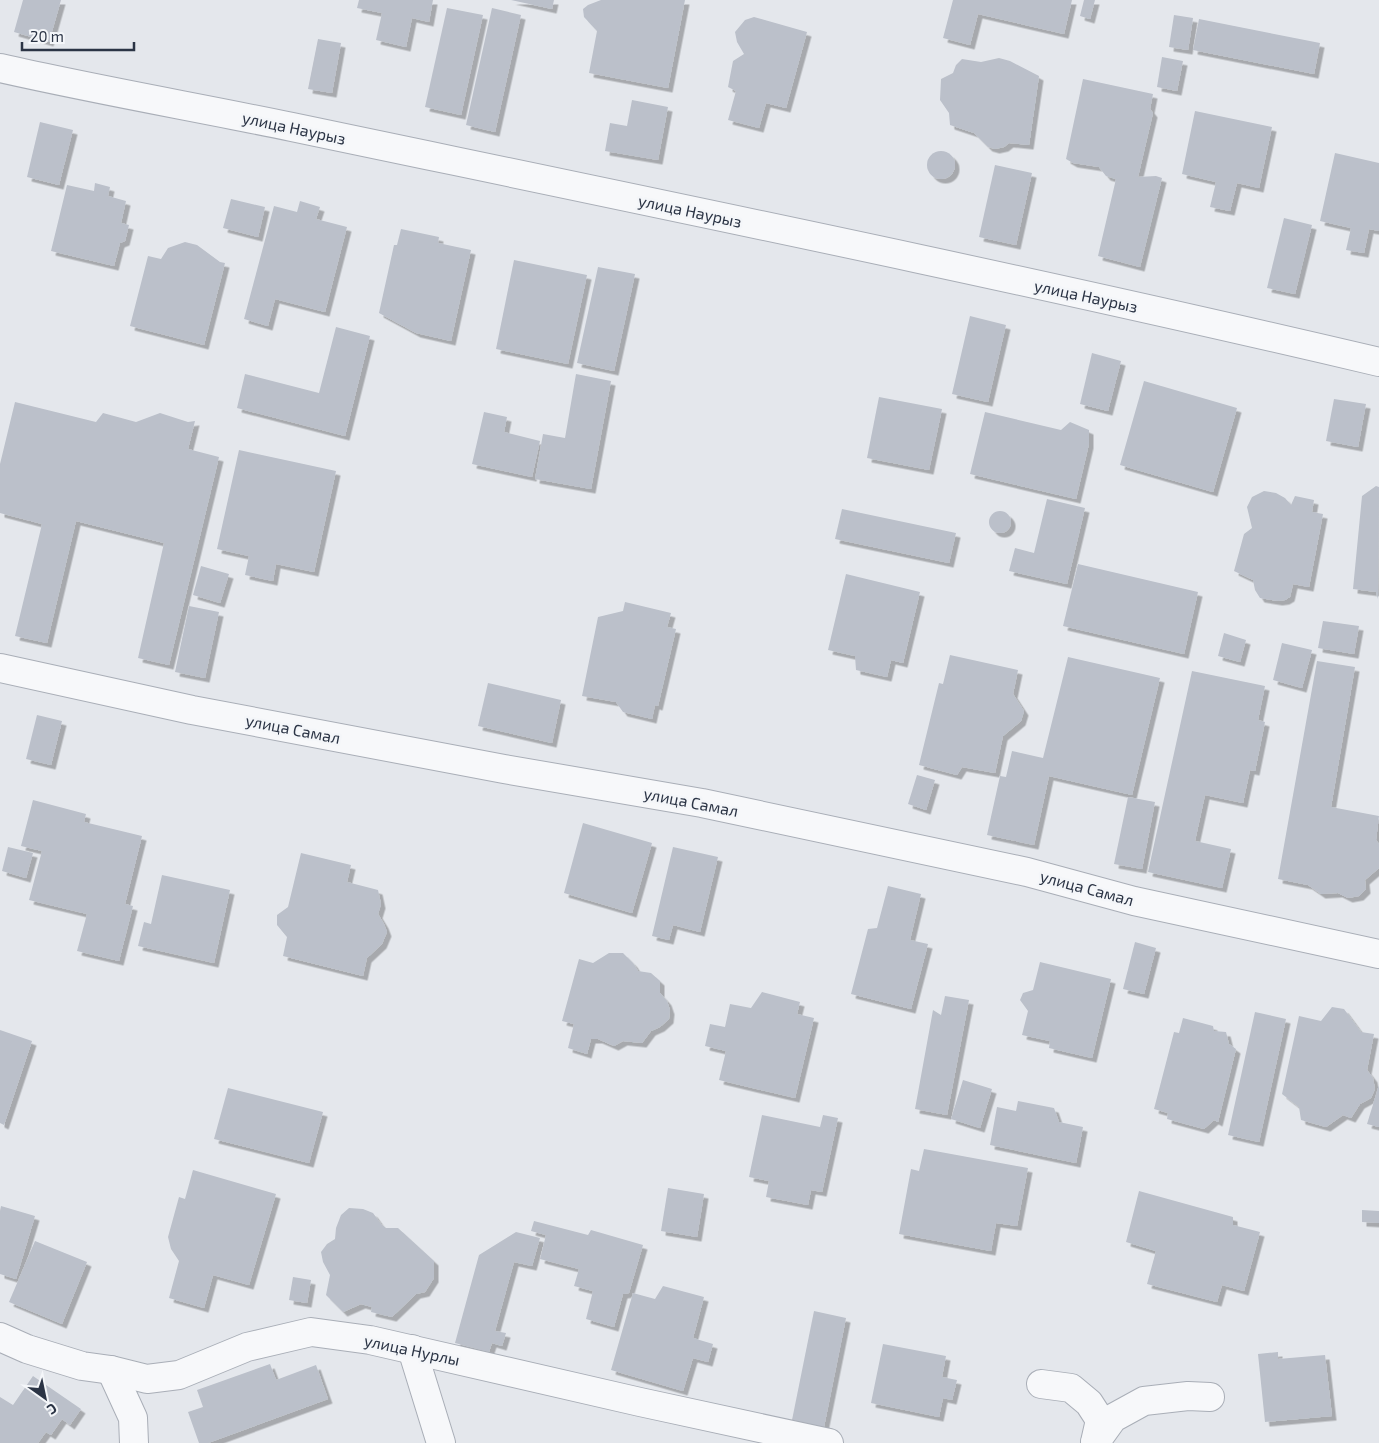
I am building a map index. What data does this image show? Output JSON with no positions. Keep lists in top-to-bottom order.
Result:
{
  "streets": {
    "street": ["улица Наурыз", "улица Самал", "улица Нурлы"]
  },
  "scale_bar": "20 m",
  "north": "bottom right"
}
